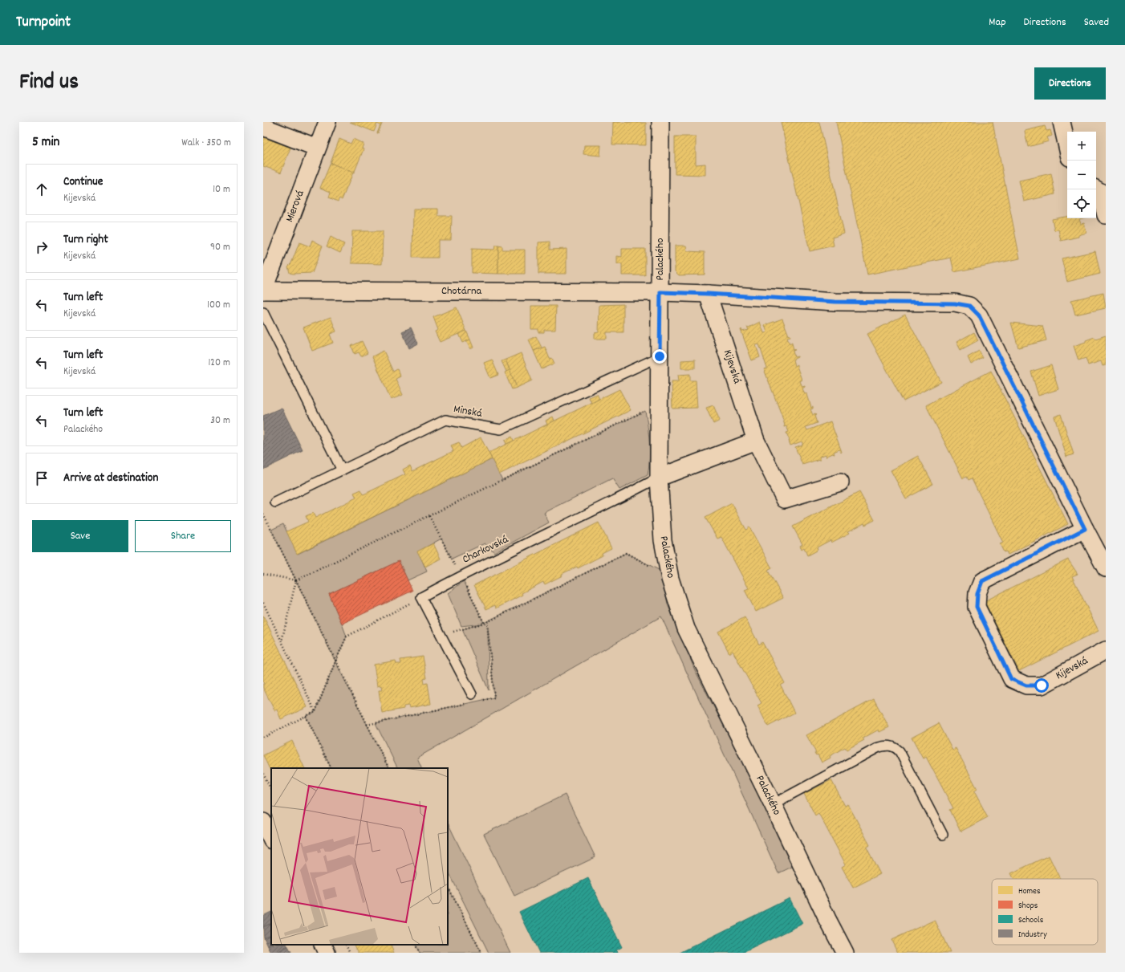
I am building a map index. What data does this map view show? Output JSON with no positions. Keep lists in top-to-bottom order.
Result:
{
  "streets": {
    "street": [
      "Mierová",
      "Palackého",
      "Chotárna",
      "Kijevská"
    ],
    "lane": ["Minská", "Charkovská"]
  },
  "crossings": [
    ["Mierová", "Chotárna"],
    ["Palackého", "Chotárna"],
    ["Palackého", "Minská"],
    ["Palackého", "Charkovská"]
  ],
  "legend": [
    "Homes",
    "Shops",
    "Schools",
    "Industry"
  ],
  "page": {
    "header": "Turnpoint",
    "nav": ["Map", "Directions", "Saved"],
    "title": "Find us",
    "buttons": [
      "Directions",
      ["Save", "Share"]
    ],
    "heading": ["5 min", "Walk · 350 m"],
    "map_buttons": ["+", "−"],
    "list": [
      ["Continue", "Kijevská", "10 m"],
      ["Turn right", "Kijevská", "90 m"],
      ["Turn left", "Kijevská", "100 m"],
      ["Turn left", "Kijevská", "120 m"],
      ["Turn left", "Palackého", "30 m"],
      "Arrive at destination"
    ]
  }
}
